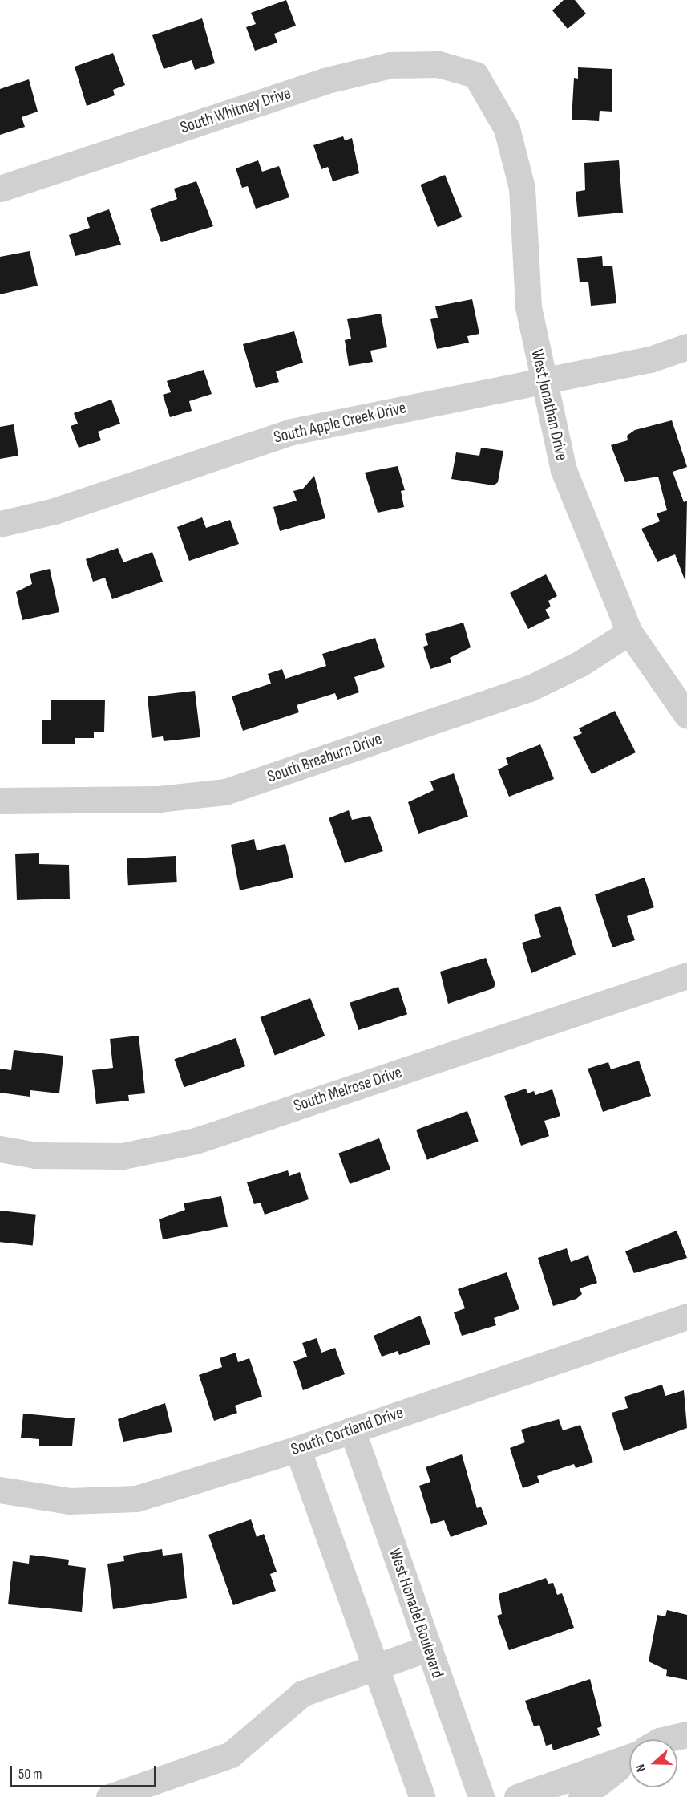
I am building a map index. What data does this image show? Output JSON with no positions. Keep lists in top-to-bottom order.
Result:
{
  "streets": {
    "street": [
      "South Whitney Drive",
      "West Jonathan Drive",
      "South Apple Creek Drive",
      "South Breaburn Drive",
      "South Melrose Drive",
      "South Cortland Drive",
      "West Honadel Boulevard"
    ]
  },
  "crossings": [
    ["South Whitney Drive", "West Jonathan Drive"],
    ["West Jonathan Drive", "South Apple Creek Drive"],
    ["West Jonathan Drive", "South Breaburn Drive"],
    ["South Cortland Drive", "West Honadel Boulevard"]
  ],
  "scale_bar": "50 m",
  "north": "left"
}
